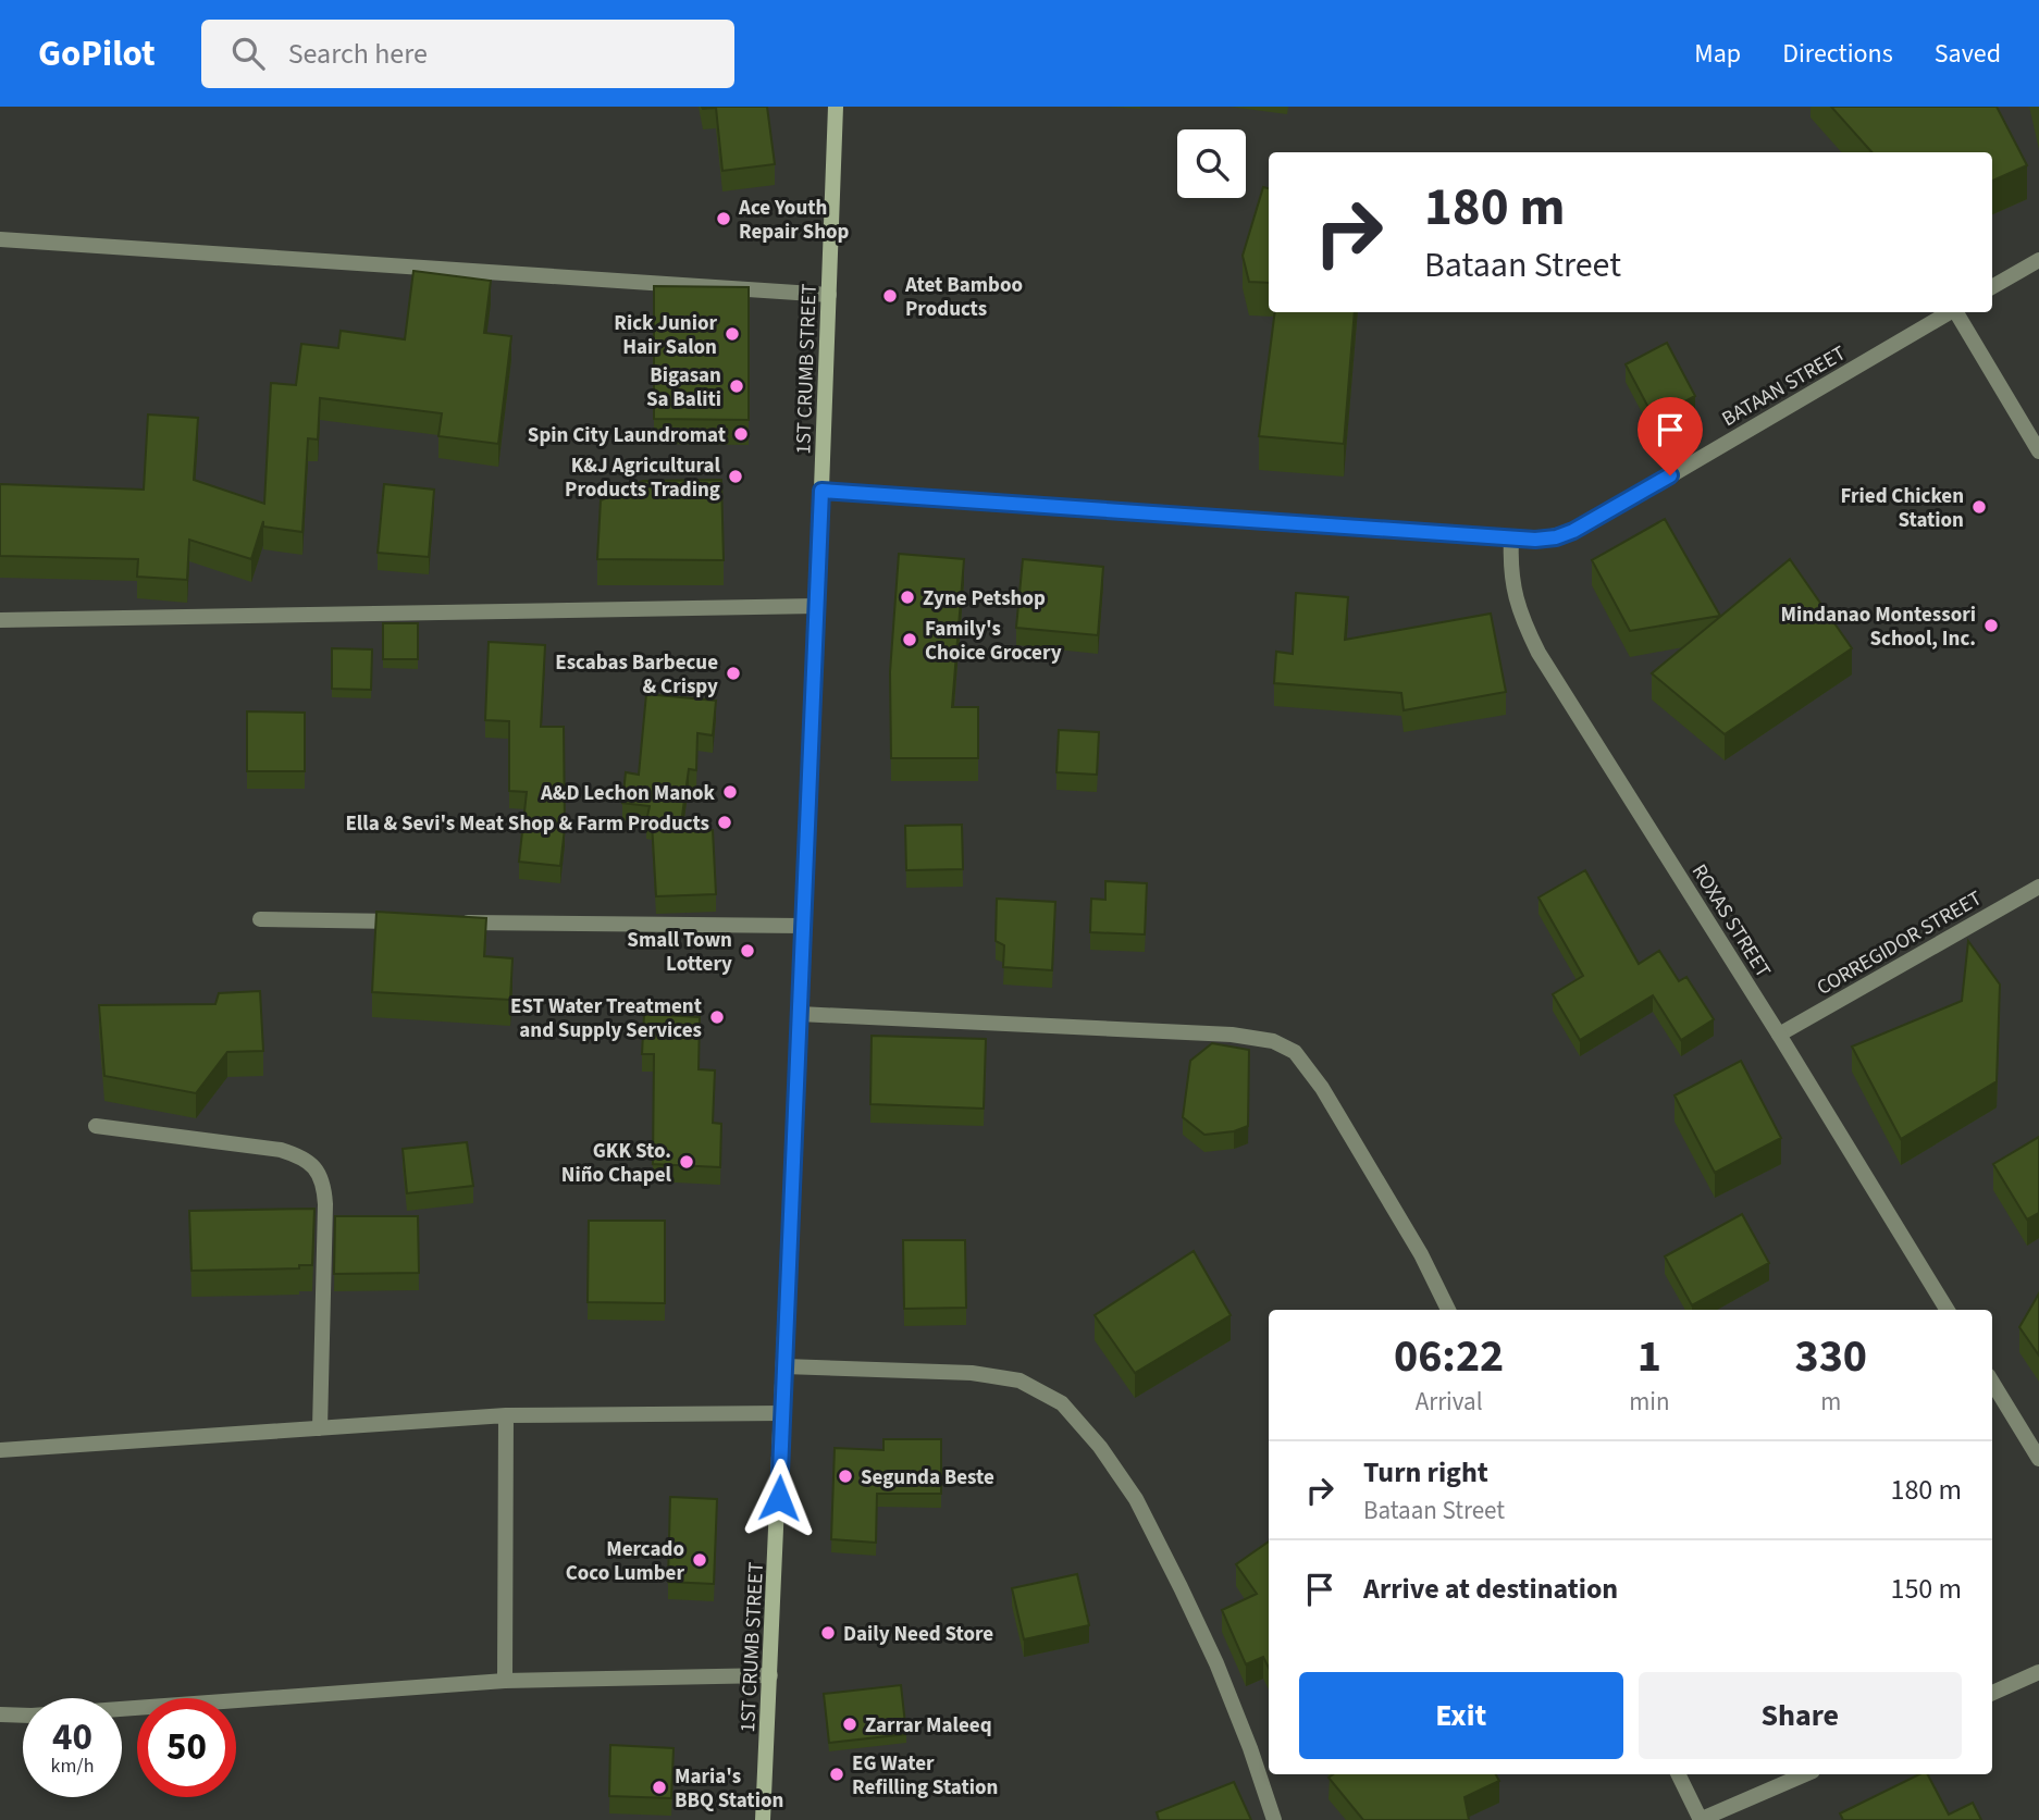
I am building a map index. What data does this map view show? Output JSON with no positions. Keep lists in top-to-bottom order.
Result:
{
  "streets": {
    "main road": ["1ST CRUMB STREET"],
    "street": ["BATAAN STREET", "ROXAS STREET", "CORREGIDOR STREET"]
  },
  "crossings": [
    ["1ST CRUMB STREET", "BATAAN STREET"],
    ["BATAAN STREET", "ROXAS STREET"],
    ["ROXAS STREET", "CORREGIDOR STREET"]
  ],
  "places": [
    "Ace Youth Repair Shop",
    "Atet Bamboo Products",
    "Rick Junior Hair Salon",
    "Bigasan Sa Baliti",
    "Spin City Laundromat",
    "K&J Agricultural Products Trading",
    "Fried Chicken Station",
    "Zyne Petshop",
    "Mindanao Montessori School, Inc.",
    "Family's Choice Grocery",
    "Escabas Barbecue & Crispy",
    "A&D Lechon Manok",
    "Ella & Sevi's Meat Shop & Farm Products",
    "Small Town Lottery",
    "EST Water Treatment and Supply Services",
    "GKK Sto. Niño Chapel",
    "Segunda Beste",
    "Mercado Coco Lumber",
    "Daily Need Store",
    "Zarrar Maleeq",
    "EG Water Refilling Station",
    "Maria's BBQ Station"
  ],
  "page": {
    "header": "GoPilot",
    "search": "Search here",
    "nav": ["Map", "Directions", "Saved"],
    "turn": ["180 m", "Bataan Street"],
    "eta": [
      "06:22",
      "Arrival",
      "1",
      "min",
      "330",
      "m"
    ],
    "list": [
      {
        "name": "Turn right",
        "note": "Bataan Street",
        "value": "180 m"
      },
      {
        "name": "Arrive at destination",
        "value": "150 m"
      }
    ],
    "buttons": ["Exit", "Share"],
    "speed": "40 km/h",
    "limit": "50"
  }
}
